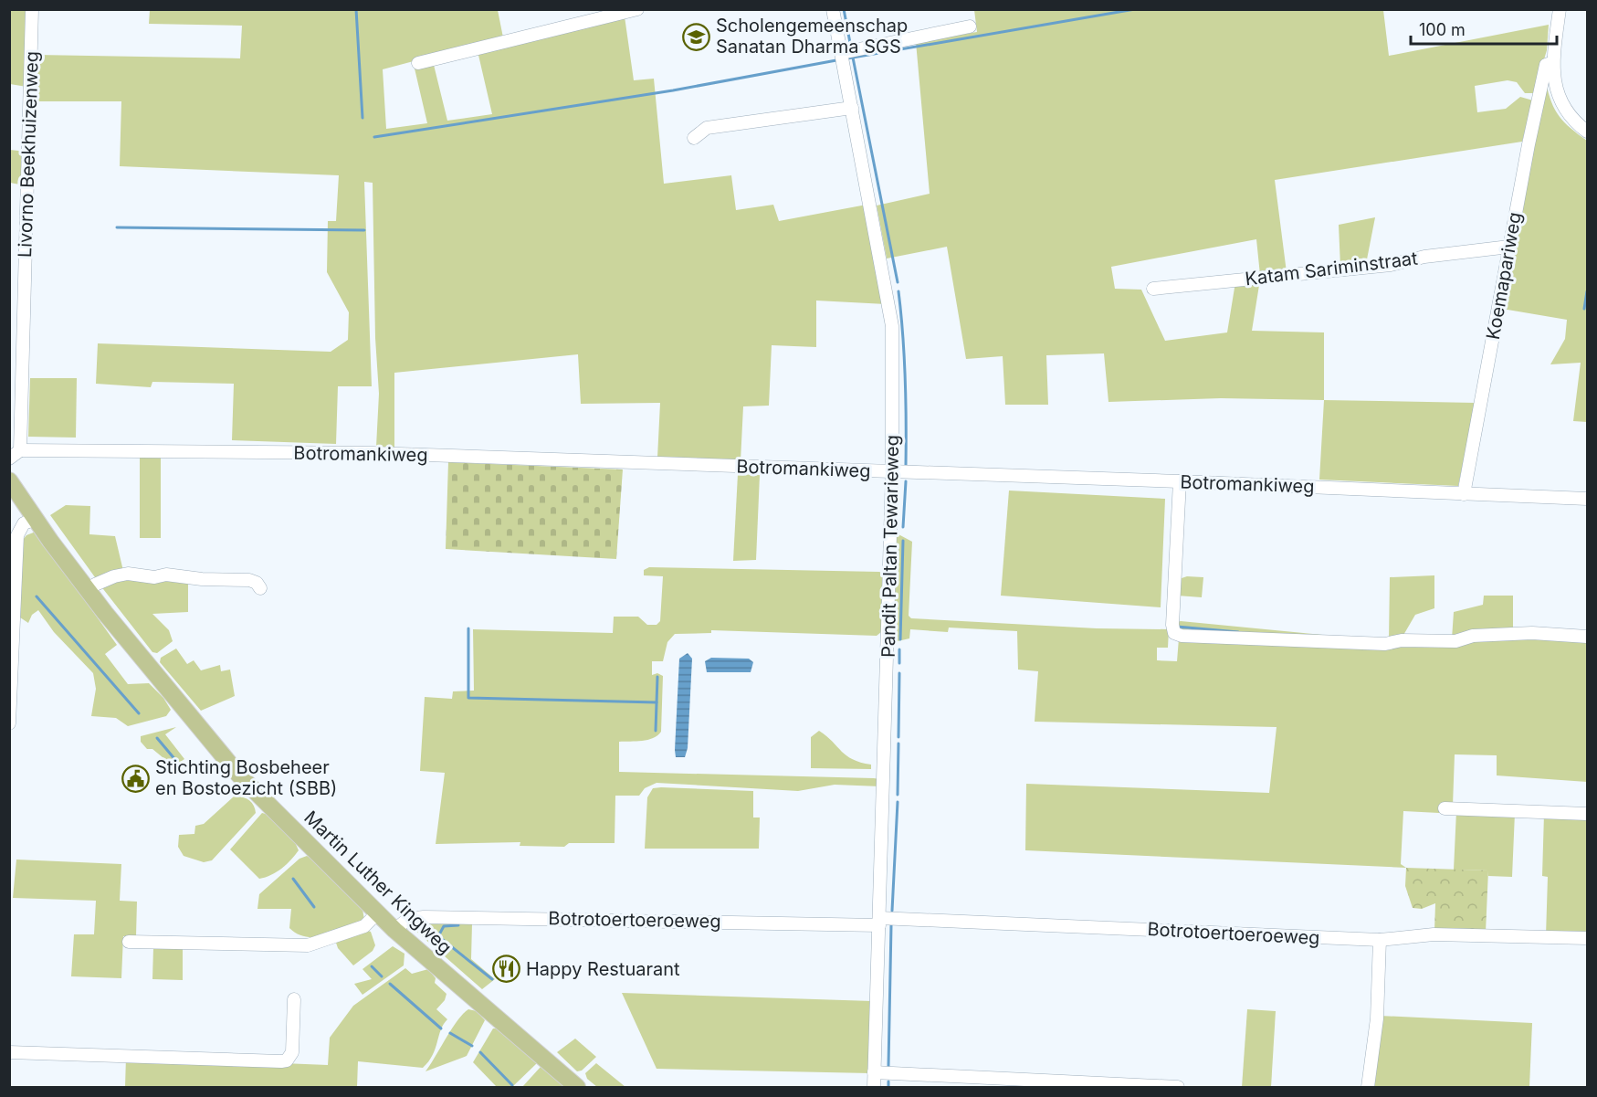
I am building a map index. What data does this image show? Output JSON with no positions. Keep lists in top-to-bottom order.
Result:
{
  "streets": {
    "main road": ["Martin Luther Kingweg"],
    "street": [
      "Livorno Beekhuizenweg",
      "Katam Sariminstraat",
      "Koemapariweg",
      "Botromankiweg",
      "Pandit Paltan Tewarieweg",
      "Botrotoertoeroeweg"
    ]
  },
  "crossings": [
    ["Livorno Beekhuizenweg", "Botromankiweg"],
    ["Katam Sariminstraat", "Koemapariweg"],
    ["Koemapariweg", "Botromankiweg"],
    ["Botromankiweg", "Pandit Paltan Tewarieweg"],
    ["Pandit Paltan Tewarieweg", "Botrotoertoeroeweg"],
    ["Martin Luther Kingweg", "Botrotoertoeroeweg"]
  ],
  "places": {
    "school or university": ["Scholengemeenschap Sanatan Dharma SGS"],
    "public building": ["Stichting Bosbeheer en Bostoezicht (SBB)"],
    "restaurant": ["Happy Restuarant"]
  },
  "scale_bar": "100 m"
}
